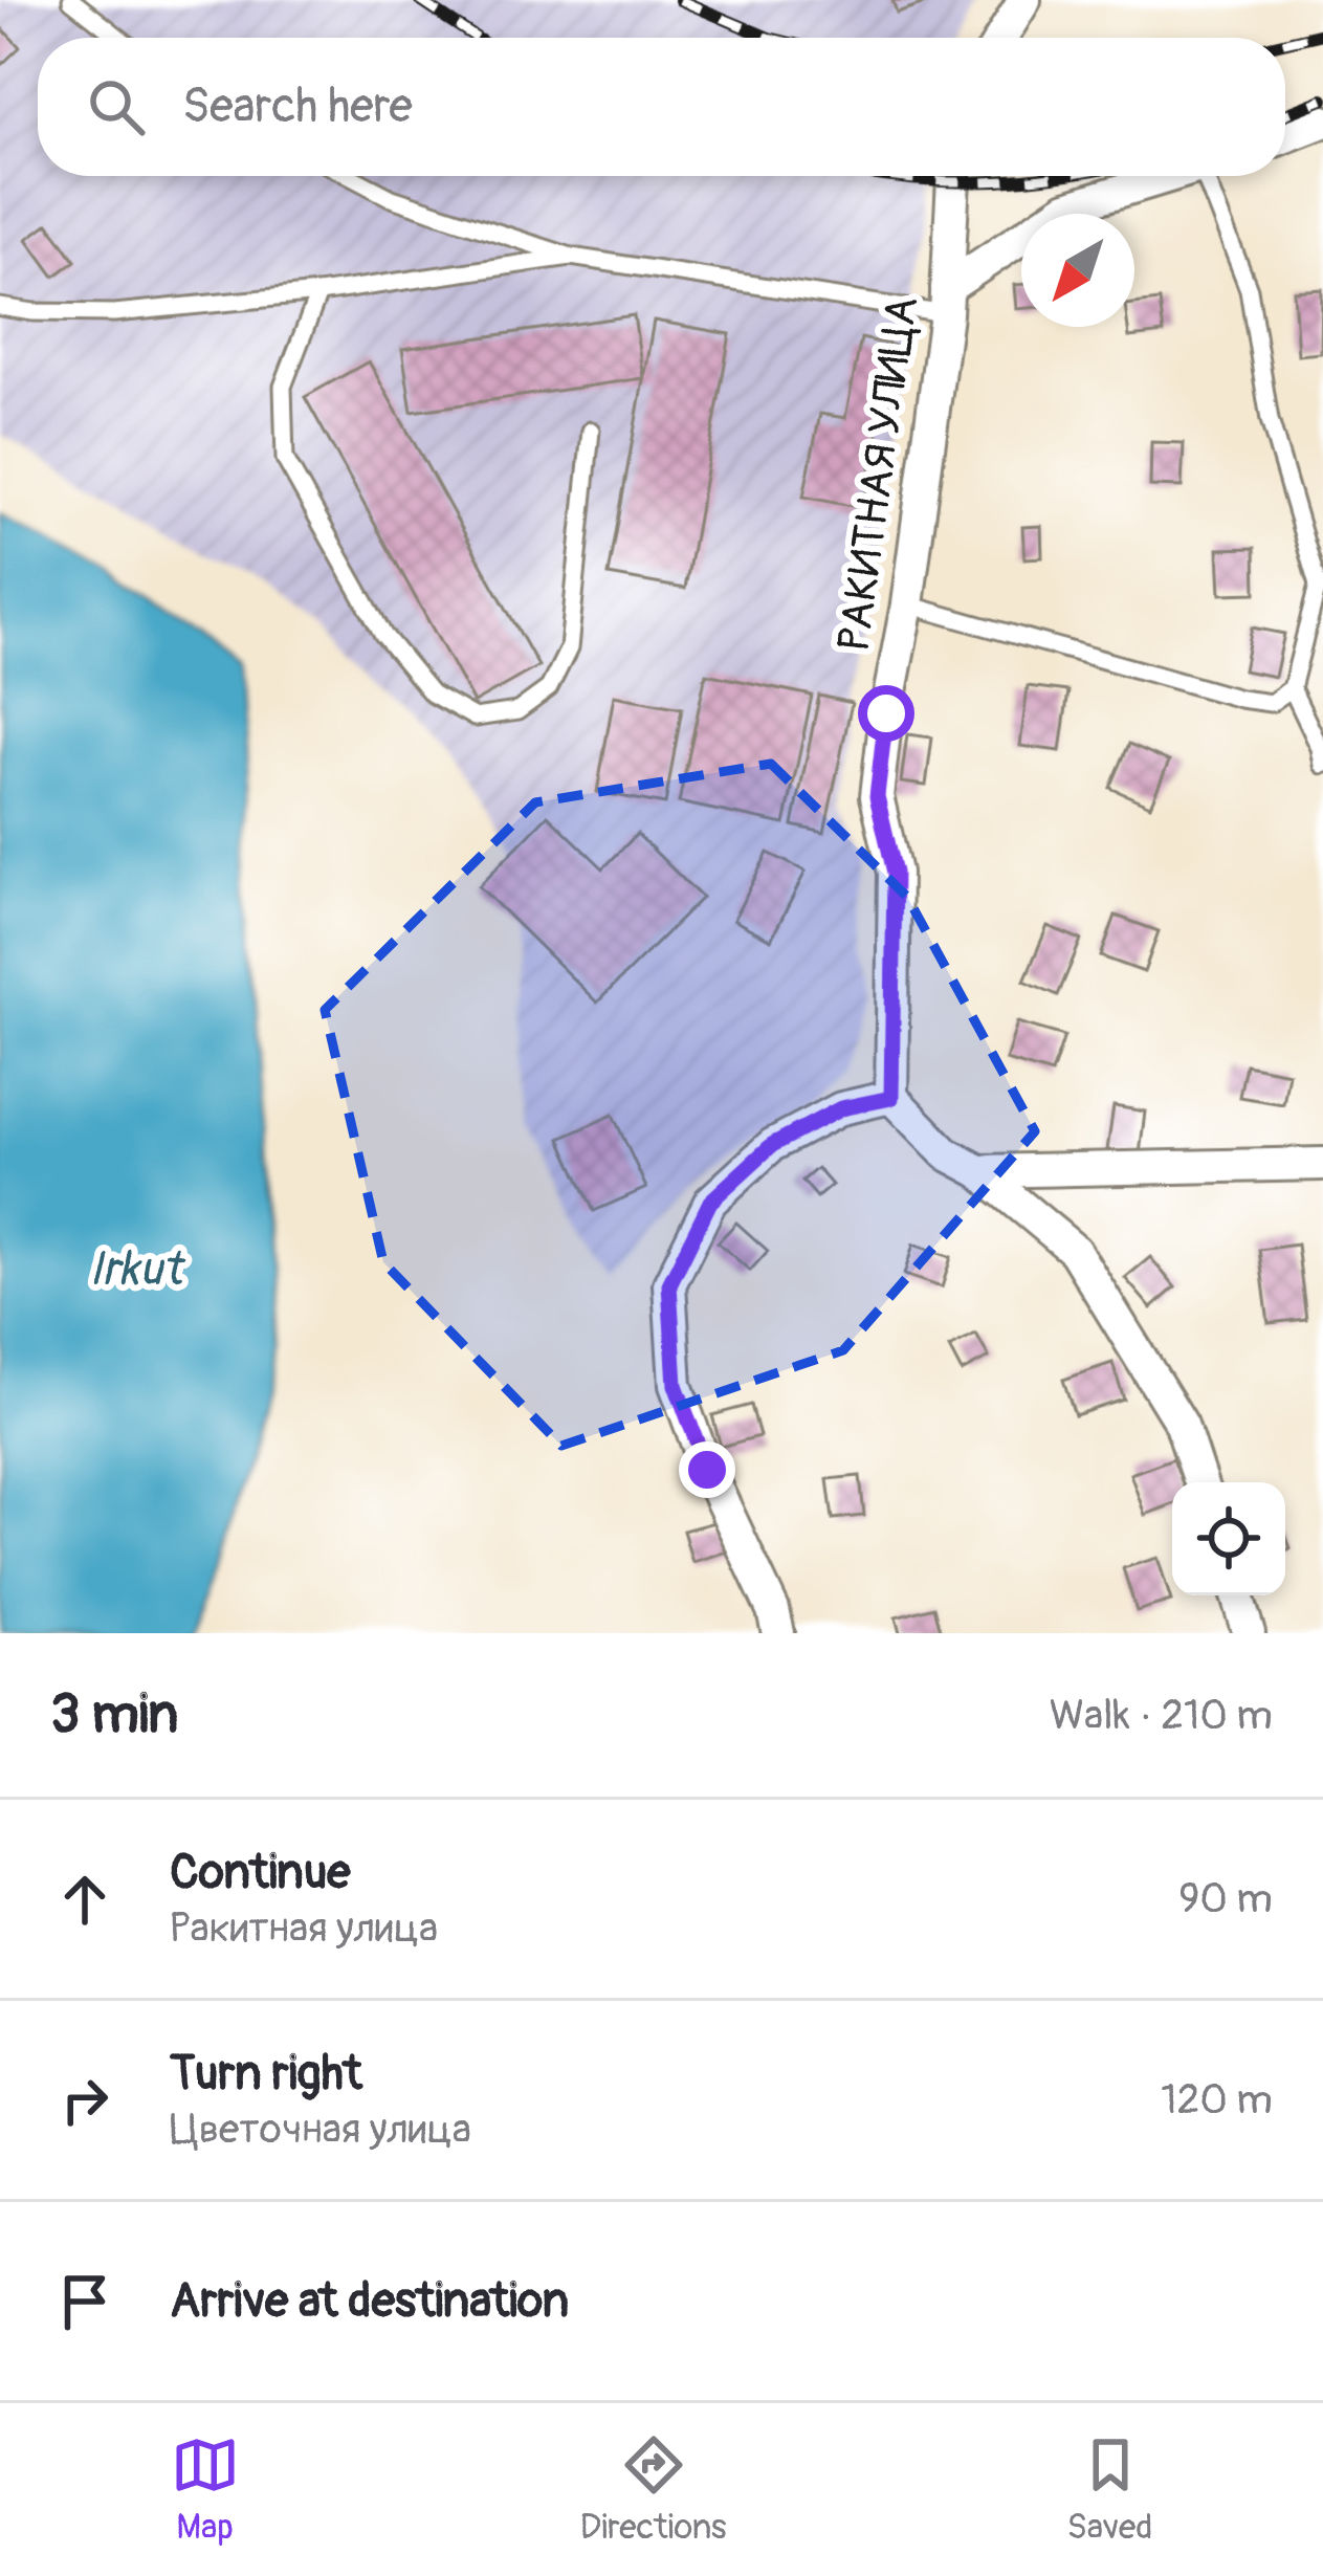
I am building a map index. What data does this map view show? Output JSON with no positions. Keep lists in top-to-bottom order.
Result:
{
  "streets": {
    "street": ["РАКИТНАЯ УЛИЦА"]
  },
  "water": ["Irkut"],
  "north": "bottom left",
  "page": {
    "search": "Search here",
    "heading": ["3 min", "Walk · 210 m"],
    "list": [
      ["Continue", "Ракитная улица", "90 m"],
      ["Turn right", "Цветочная улица", "120 m"],
      "Arrive at destination"
    ],
    "nav": ["Map", "Directions", "Saved"]
  }
}
